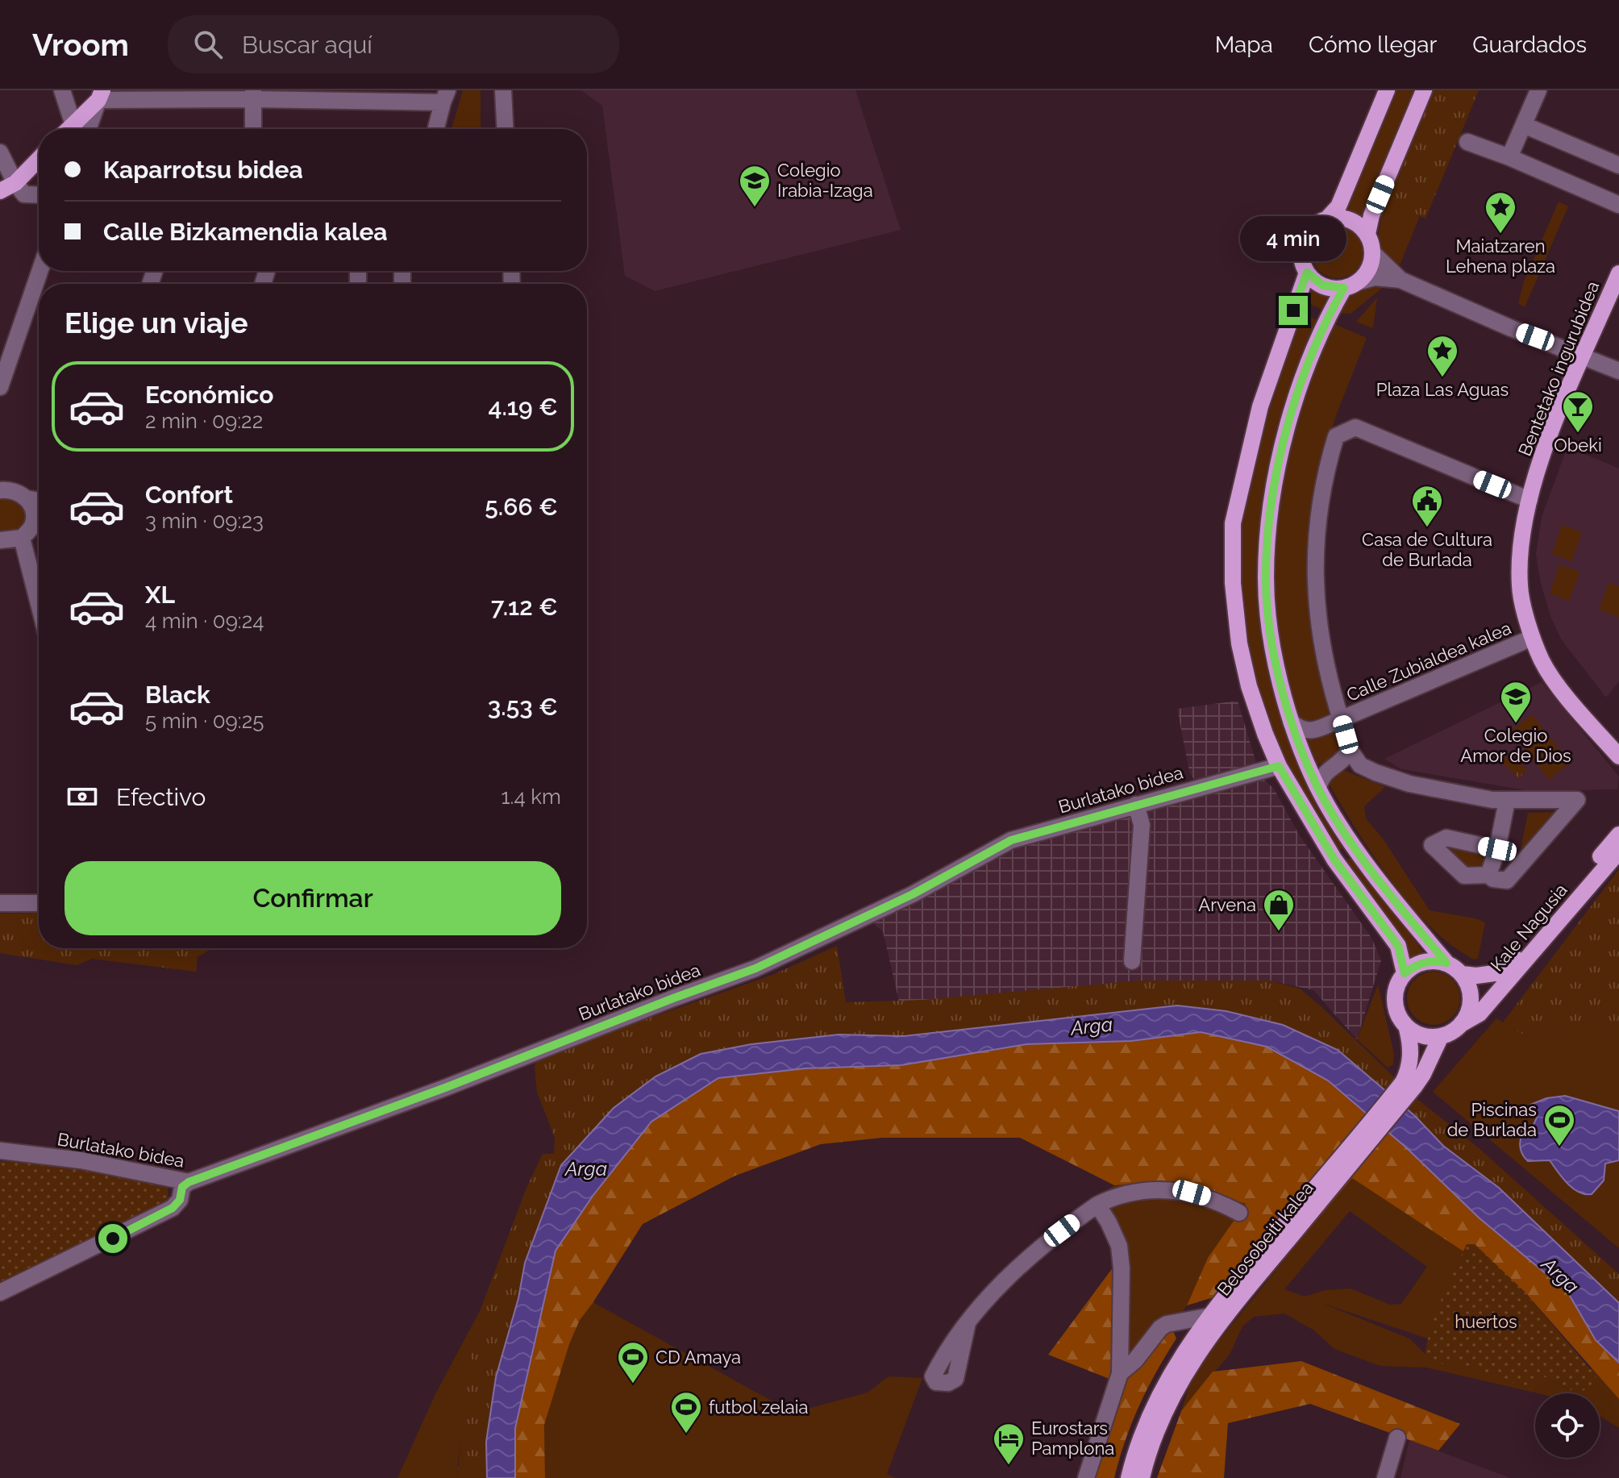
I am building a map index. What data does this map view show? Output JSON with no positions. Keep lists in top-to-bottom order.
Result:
{
  "streets": {
    "main road": ["Bentetako ingurubidea", "Kale Nagusia", "Belosobeiti kalea"],
    "street": ["Calle Zubialdea kalea", "Burlatako bidea"]
  },
  "crossings": [
    ["Bentetako ingurubidea", "Calle Zubialdea kalea"],
    ["Kale Nagusia", "Belosobeiti kalea"]
  ],
  "water": ["Arga"],
  "parks": ["huertos"],
  "places": {
    "school or university": ["Colegio Irabia-Izaga", "Colegio Amor de Dios"],
    "place": ["Maiatzaren Lehena plaza", "Plaza Las Aguas"],
    "bar": ["Obeki"],
    "public building": ["Casa de Cultura de Burlada"],
    "shop": ["Arvena"],
    "sports": ["Piscinas de Burlada", "CD Amaya", "futbol zelaia"],
    "hotel": ["Eurostars Pamplona"]
  },
  "page": {
    "header": "Vroom",
    "search": "Buscar aquí",
    "nav": ["Mapa", "Cómo llegar", "Guardados"],
    "banner": ["Kaparrotsu bidea", "Calle Bizkamendia kalea"],
    "bubble": "4 min",
    "heading": "Elige un viaje",
    "list": [
      {
        "name": "Económico",
        "note": "2 min · 09:22",
        "value": "4.19 €"
      },
      {
        "name": "Confort",
        "note": "3 min · 09:23",
        "value": "5.66 €"
      },
      {
        "name": "XL",
        "note": "4 min · 09:24",
        "value": "7.12 €"
      },
      {
        "name": "Black",
        "note": "5 min · 09:25",
        "value": "3.53 €"
      }
    ],
    "pay": ["Efectivo", "1.4 km"],
    "buttons": "Confirmar"
  }
}
